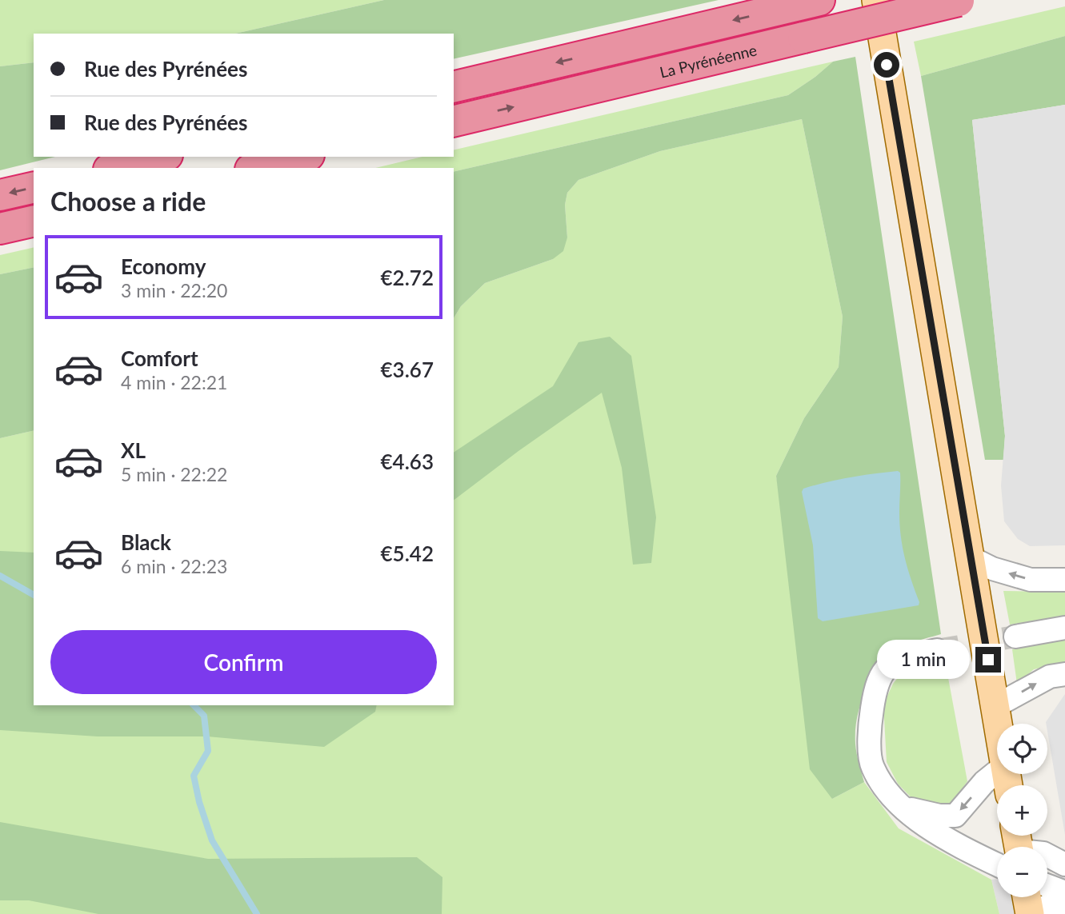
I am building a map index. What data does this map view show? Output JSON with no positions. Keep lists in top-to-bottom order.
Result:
{
  "streets": {
    "highway": ["La Pyrénéenne"]
  },
  "page": {
    "banner": ["Rue des Pyrénées", "Rue des Pyrénées"],
    "heading": "Choose a ride",
    "list": [
      {
        "name": "Economy",
        "note": "3 min · 22:20",
        "value": "€2.72"
      },
      {
        "name": "Comfort",
        "note": "4 min · 22:21",
        "value": "€3.67"
      },
      {
        "name": "XL",
        "note": "5 min · 22:22",
        "value": "€4.63"
      },
      {
        "name": "Black",
        "note": "6 min · 22:23",
        "value": "€5.42"
      }
    ],
    "buttons": "Confirm",
    "bubble": "1 min",
    "map_buttons": ["+", "−"]
  }
}
